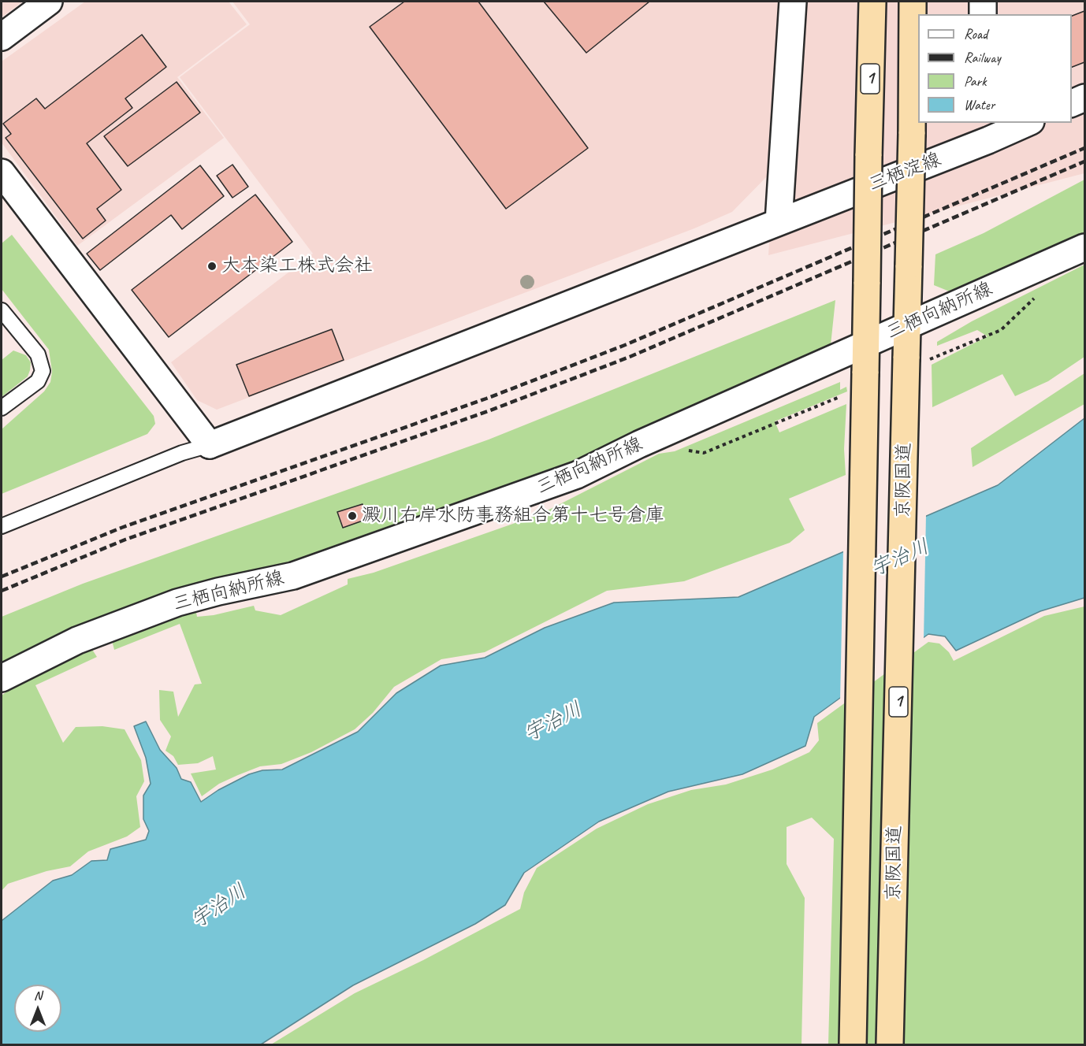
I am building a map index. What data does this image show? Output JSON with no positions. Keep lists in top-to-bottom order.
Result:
{
  "streets": {
    "highway": ["1", "京阪国道"],
    "street": ["三栖淀線", "三栖向納所線"]
  },
  "crossings": [
    ["三栖向納所線", "京阪国道"]
  ],
  "water": ["宇治川"],
  "places": ["大本染工株式会社", "澱川右岸水防事務組合第十七号倉庫"],
  "legend": [
    "Road",
    "Railway",
    "Park",
    "Water"
  ],
  "north": "top"
}
